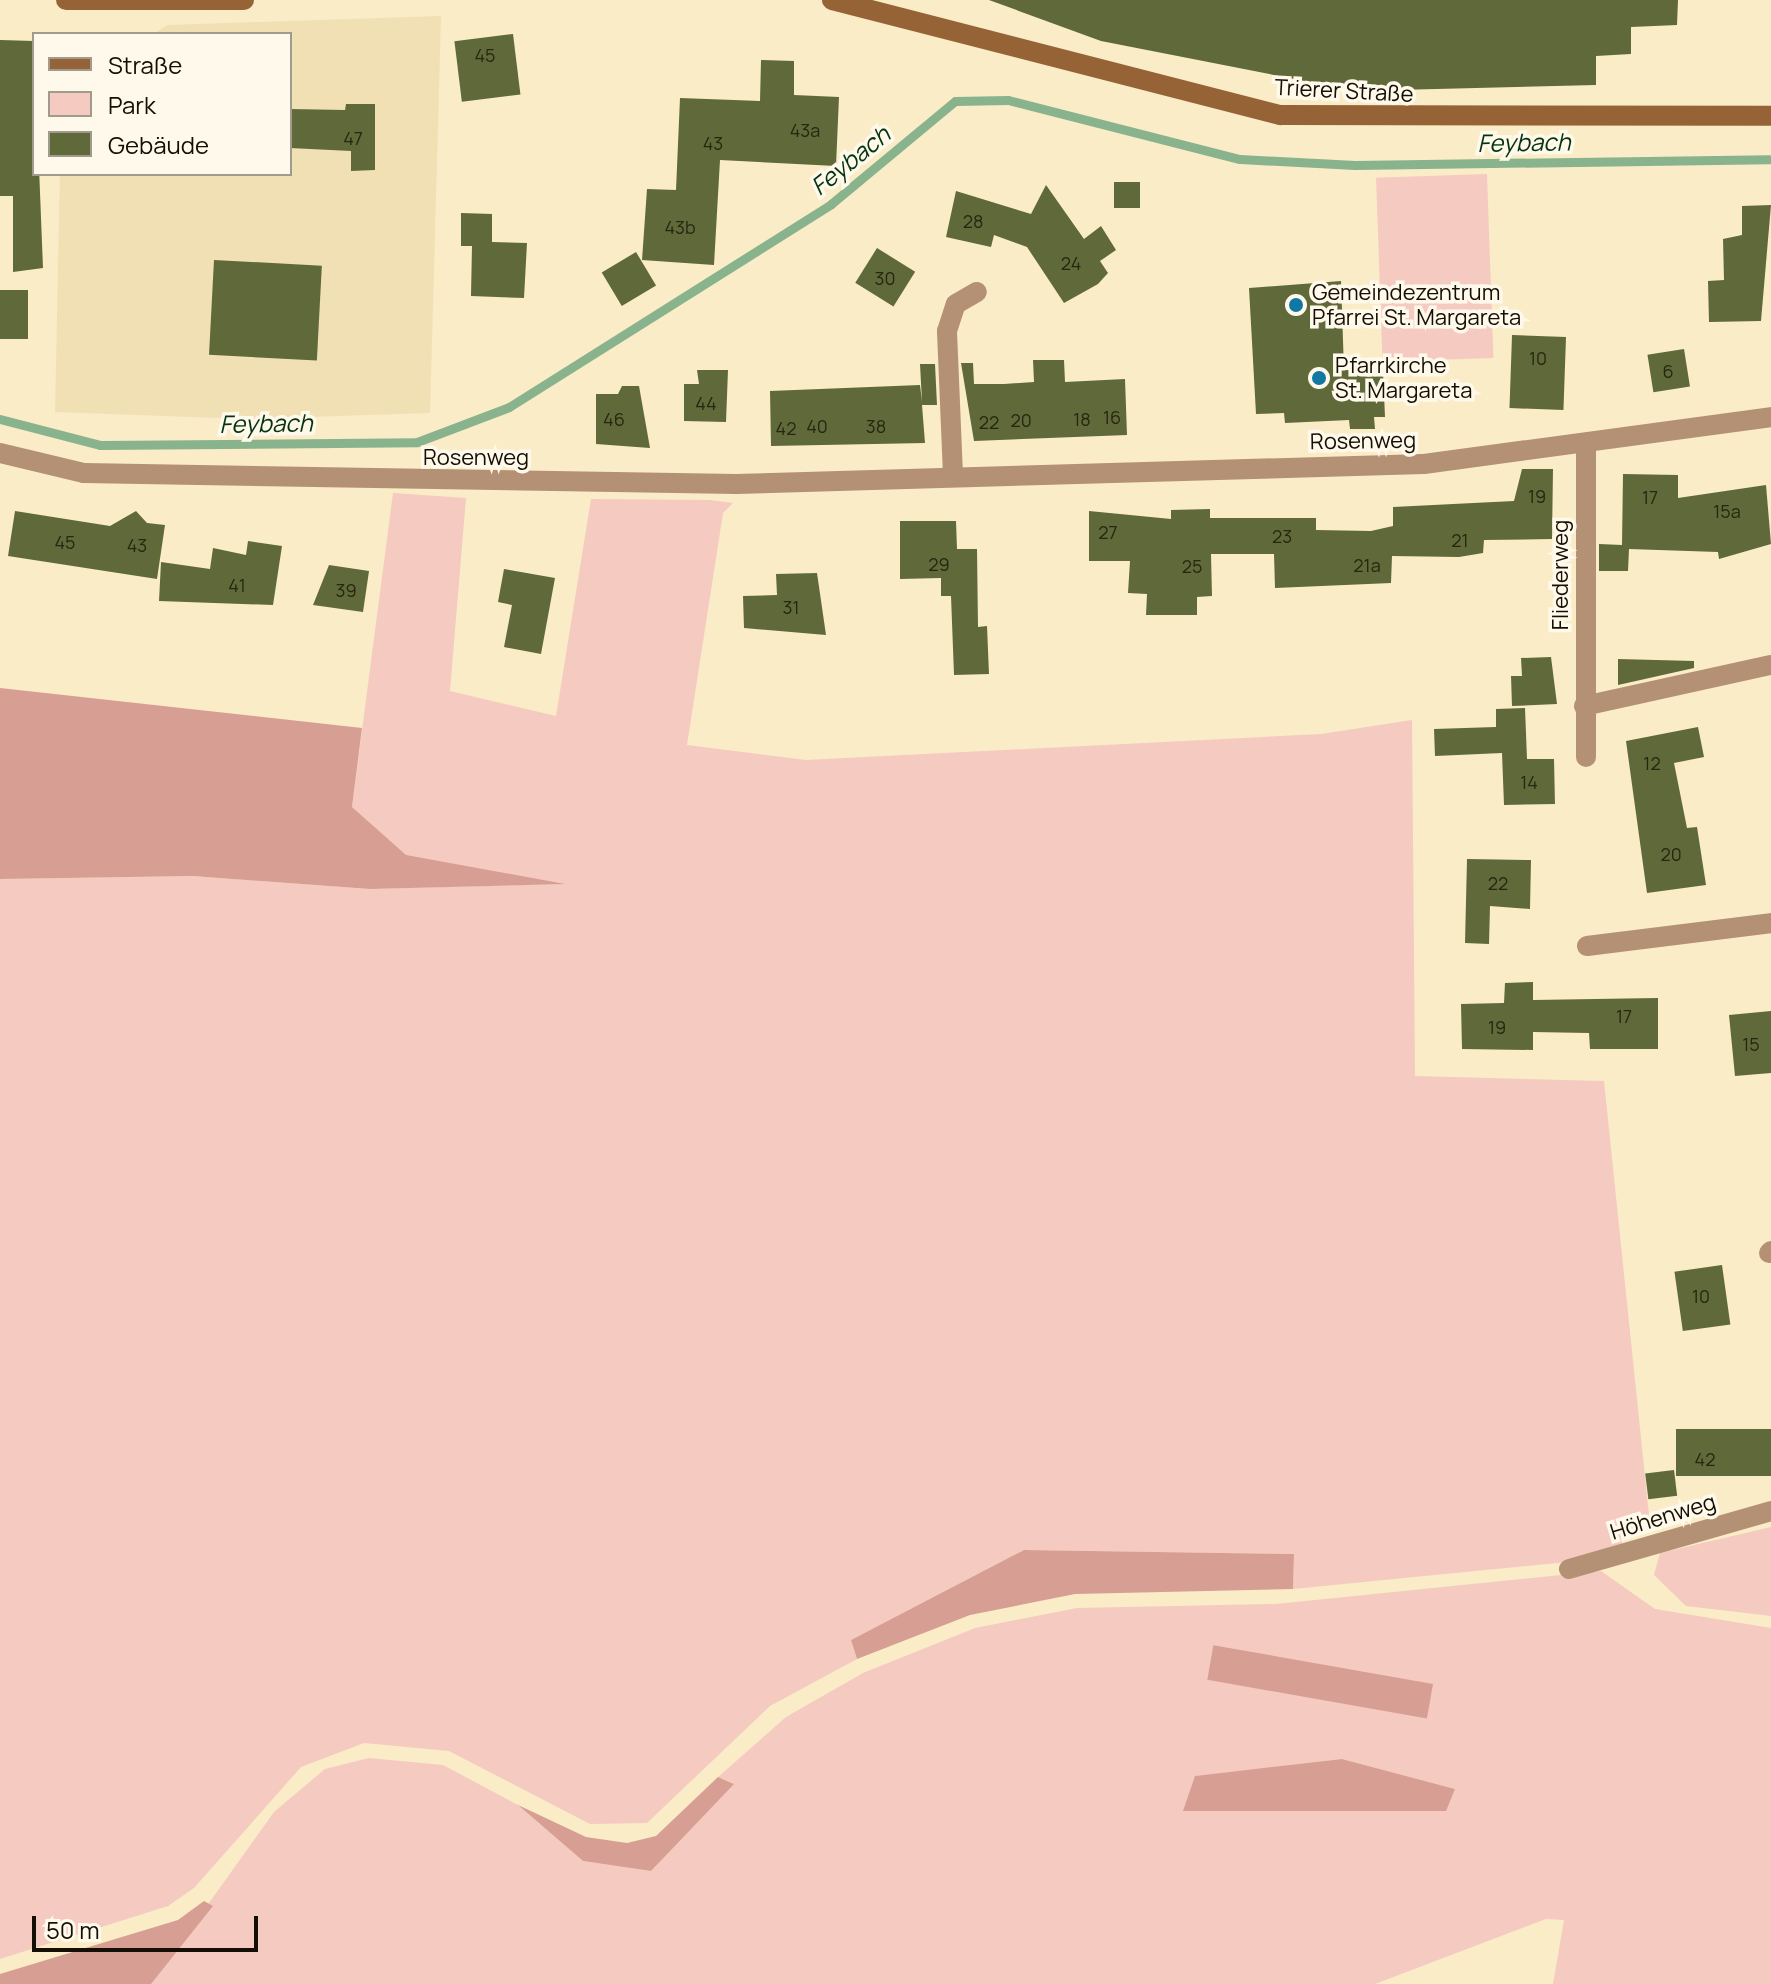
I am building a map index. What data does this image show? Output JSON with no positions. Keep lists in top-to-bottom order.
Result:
{
  "streets": {
    "main road": ["Trierer Straße"],
    "street": ["Rosenweg", "Fliederweg", "Höhenweg"]
  },
  "crossings": [
    ["Rosenweg", "Fliederweg"]
  ],
  "water": ["Feybach"],
  "places": ["Gemeindezentrum Pfarrei St. Margareta", "Pfarrkirche St. Margareta"],
  "house_numbers": [
    "45",
    "43a",
    "47",
    "43",
    "28",
    "43b",
    "24",
    "30",
    "10",
    "6",
    "44",
    "16",
    "46",
    "18",
    "20",
    "22",
    "40",
    "38",
    "42",
    "19",
    "17",
    "15a",
    "27",
    "23",
    "21",
    "45",
    "43",
    "29",
    "21a",
    "25",
    "41",
    "39",
    "31",
    "12",
    "14",
    "20",
    "22",
    "17",
    "19",
    "15",
    "10",
    "42"
  ],
  "legend": ["Straße", "Park", "Gebäude"],
  "scale_bar": "50 m"
}
